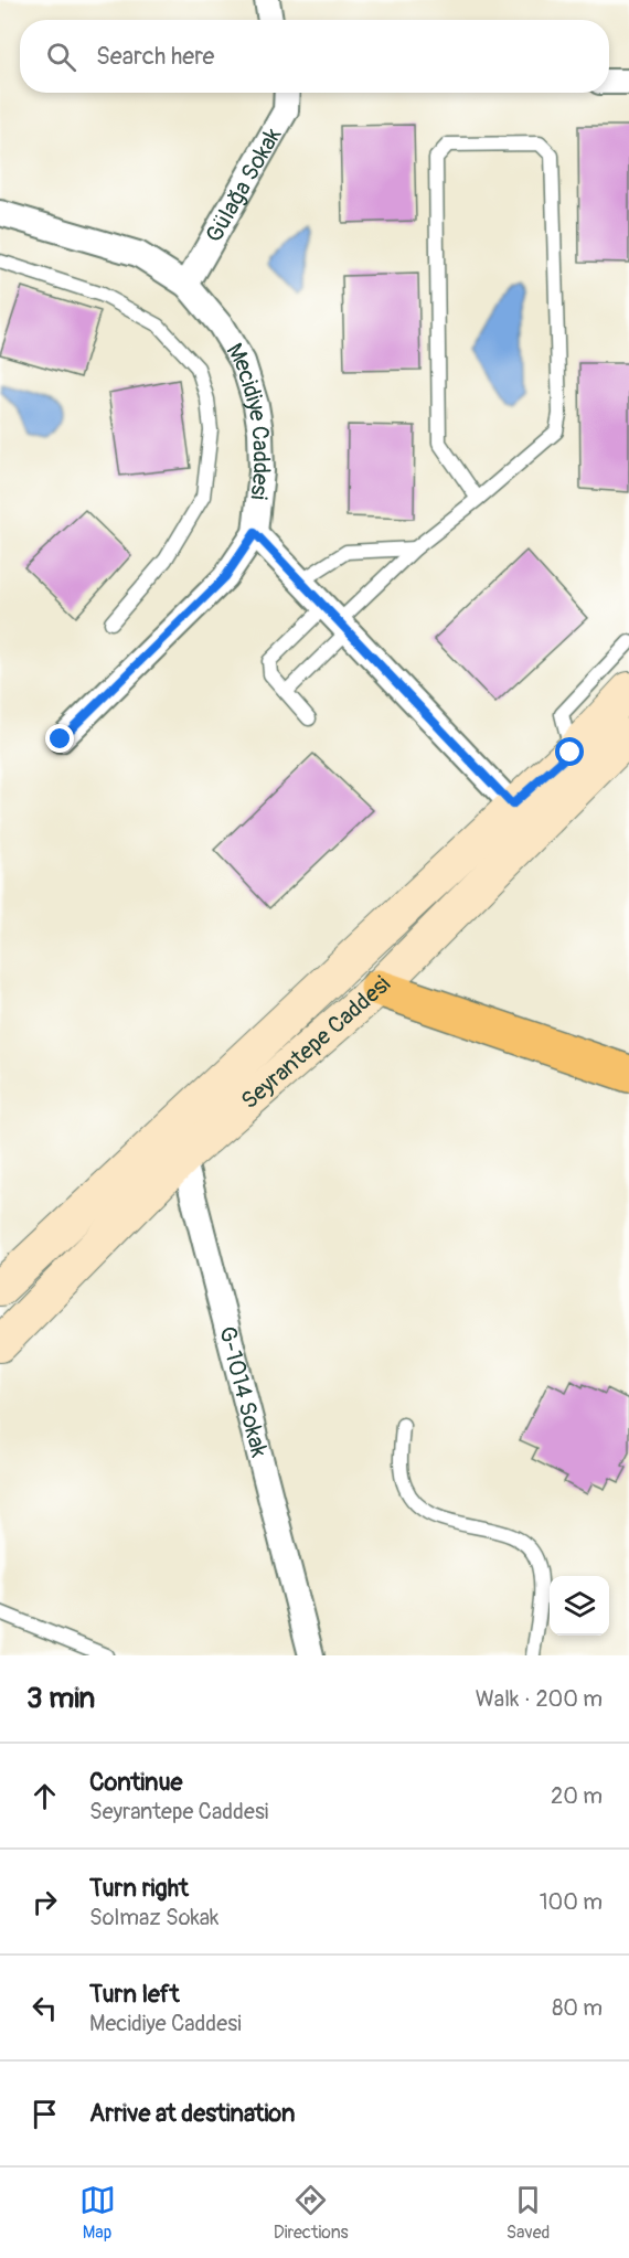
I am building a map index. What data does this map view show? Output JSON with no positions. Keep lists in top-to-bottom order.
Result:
{
  "streets": {
    "main road": ["Seyrantepe Caddesi"],
    "street": ["Gülağa Sokak", "Mecidiye Caddesi", "G-1014 Sokak"]
  },
  "crossings": [
    ["Gülağa Sokak", "Mecidiye Caddesi"],
    ["Seyrantepe Caddesi", "G-1014 Sokak"]
  ],
  "page": {
    "search": "Search here",
    "heading": ["3 min", "Walk · 200 m"],
    "list": [
      ["Continue", "Seyrantepe Caddesi", "20 m"],
      ["Turn right", "Solmaz Sokak", "100 m"],
      ["Turn left", "Mecidiye Caddesi", "80 m"],
      "Arrive at destination"
    ],
    "nav": ["Map", "Directions", "Saved"]
  }
}
